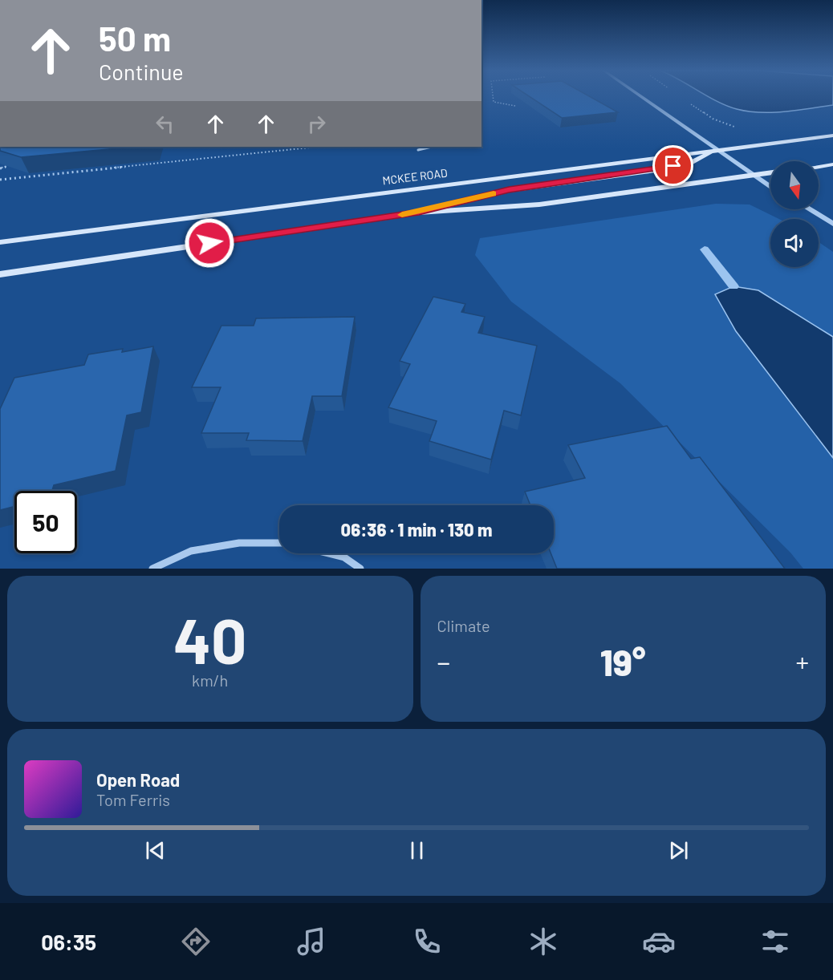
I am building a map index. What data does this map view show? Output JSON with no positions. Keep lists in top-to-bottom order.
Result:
{
  "streets": {
    "main road": ["MCKEE ROAD"]
  },
  "north": "bottom",
  "page": {
    "turn": ["50 m", "Continue"],
    "limit": "50",
    "trip": "06:36 · 1 min · 130 m",
    "tile": [
      ["40", "km/h"],
      "Climate"
    ],
    "heat": ["−", "19°", "+"],
    "song": ["Open Road", "Tom Ferris"],
    "tabs": "06:35"
  }
}
